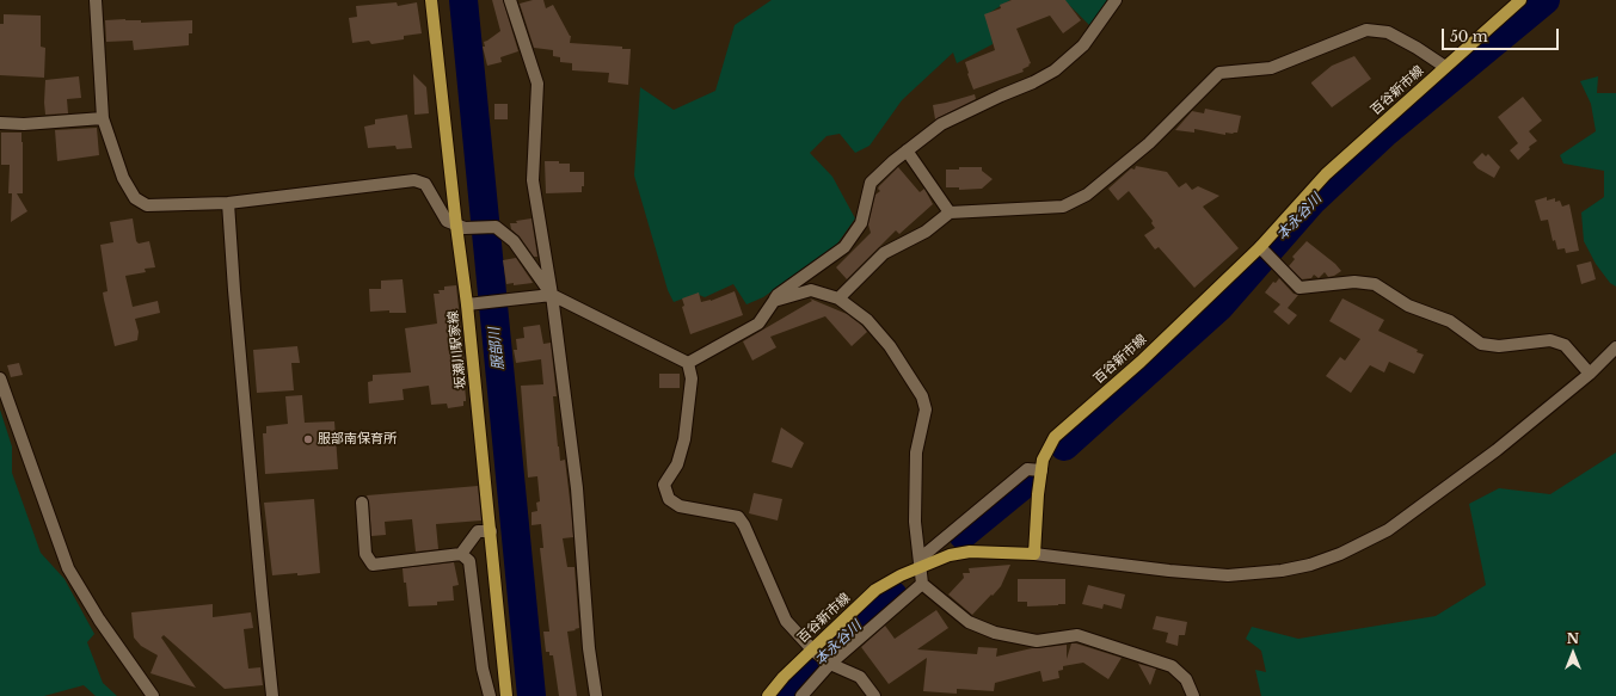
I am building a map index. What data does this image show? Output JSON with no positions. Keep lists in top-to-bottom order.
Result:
{
  "streets": {
    "main road": ["百谷新市線", "坂瀬川駅家線"]
  },
  "water": ["本永谷川", "服部川"],
  "places": ["服部南保育所"],
  "scale_bar": "50 m",
  "north": "top"
}
